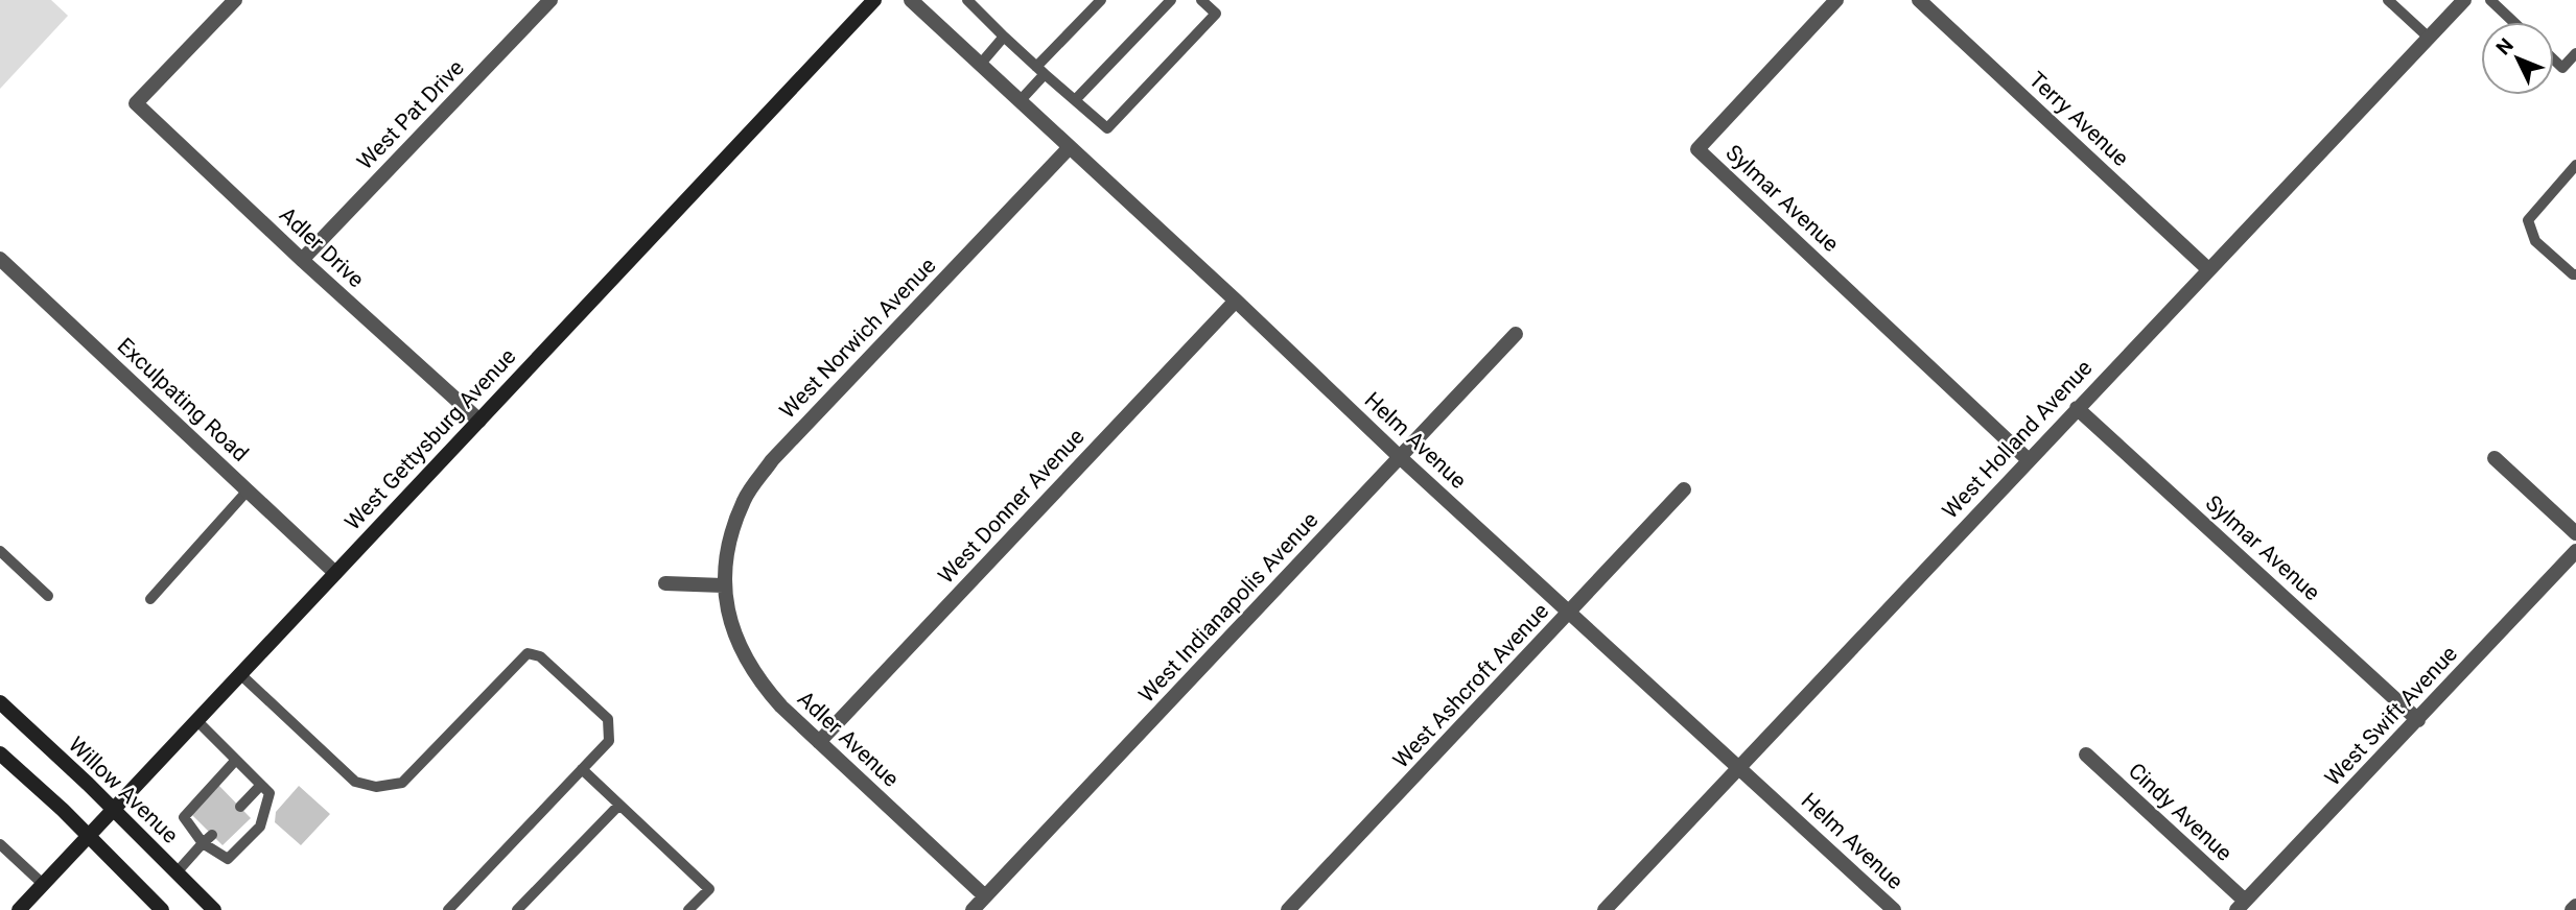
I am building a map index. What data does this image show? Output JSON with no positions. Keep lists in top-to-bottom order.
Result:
{
  "streets": {
    "street": [
      "West Pat Drive",
      "Terry Avenue",
      "Sylmar Avenue",
      "Adler Drive",
      "West Norwich Avenue",
      "Exculpating Road",
      "West Gettysburg Avenue",
      "West Holland Avenue",
      "Helm Avenue",
      "West Donner Avenue",
      "West Indianapolis Avenue",
      "West Ashcroft Avenue",
      "West Swift Avenue",
      "Adler Avenue",
      "Willow Avenue",
      "Cindy Avenue"
    ]
  },
  "crossings": [
    ["West Pat Drive", "Adler Drive"],
    ["Terry Avenue", "West Holland Avenue"],
    ["Sylmar Avenue", "West Holland Avenue"],
    ["Sylmar Avenue", "West Swift Avenue"],
    ["Adler Drive", "West Gettysburg Avenue"],
    ["West Norwich Avenue", "Helm Avenue"],
    ["West Norwich Avenue", "Adler Avenue"],
    ["Exculpating Road", "West Gettysburg Avenue"],
    ["West Gettysburg Avenue", "Willow Avenue"],
    ["West Holland Avenue", "Helm Avenue"],
    ["Helm Avenue", "West Donner Avenue"],
    ["Helm Avenue", "West Indianapolis Avenue"],
    ["Helm Avenue", "West Ashcroft Avenue"],
    ["West Donner Avenue", "Adler Avenue"],
    ["West Indianapolis Avenue", "Adler Avenue"],
    ["West Swift Avenue", "Cindy Avenue"]
  ],
  "north": "top left"
}
